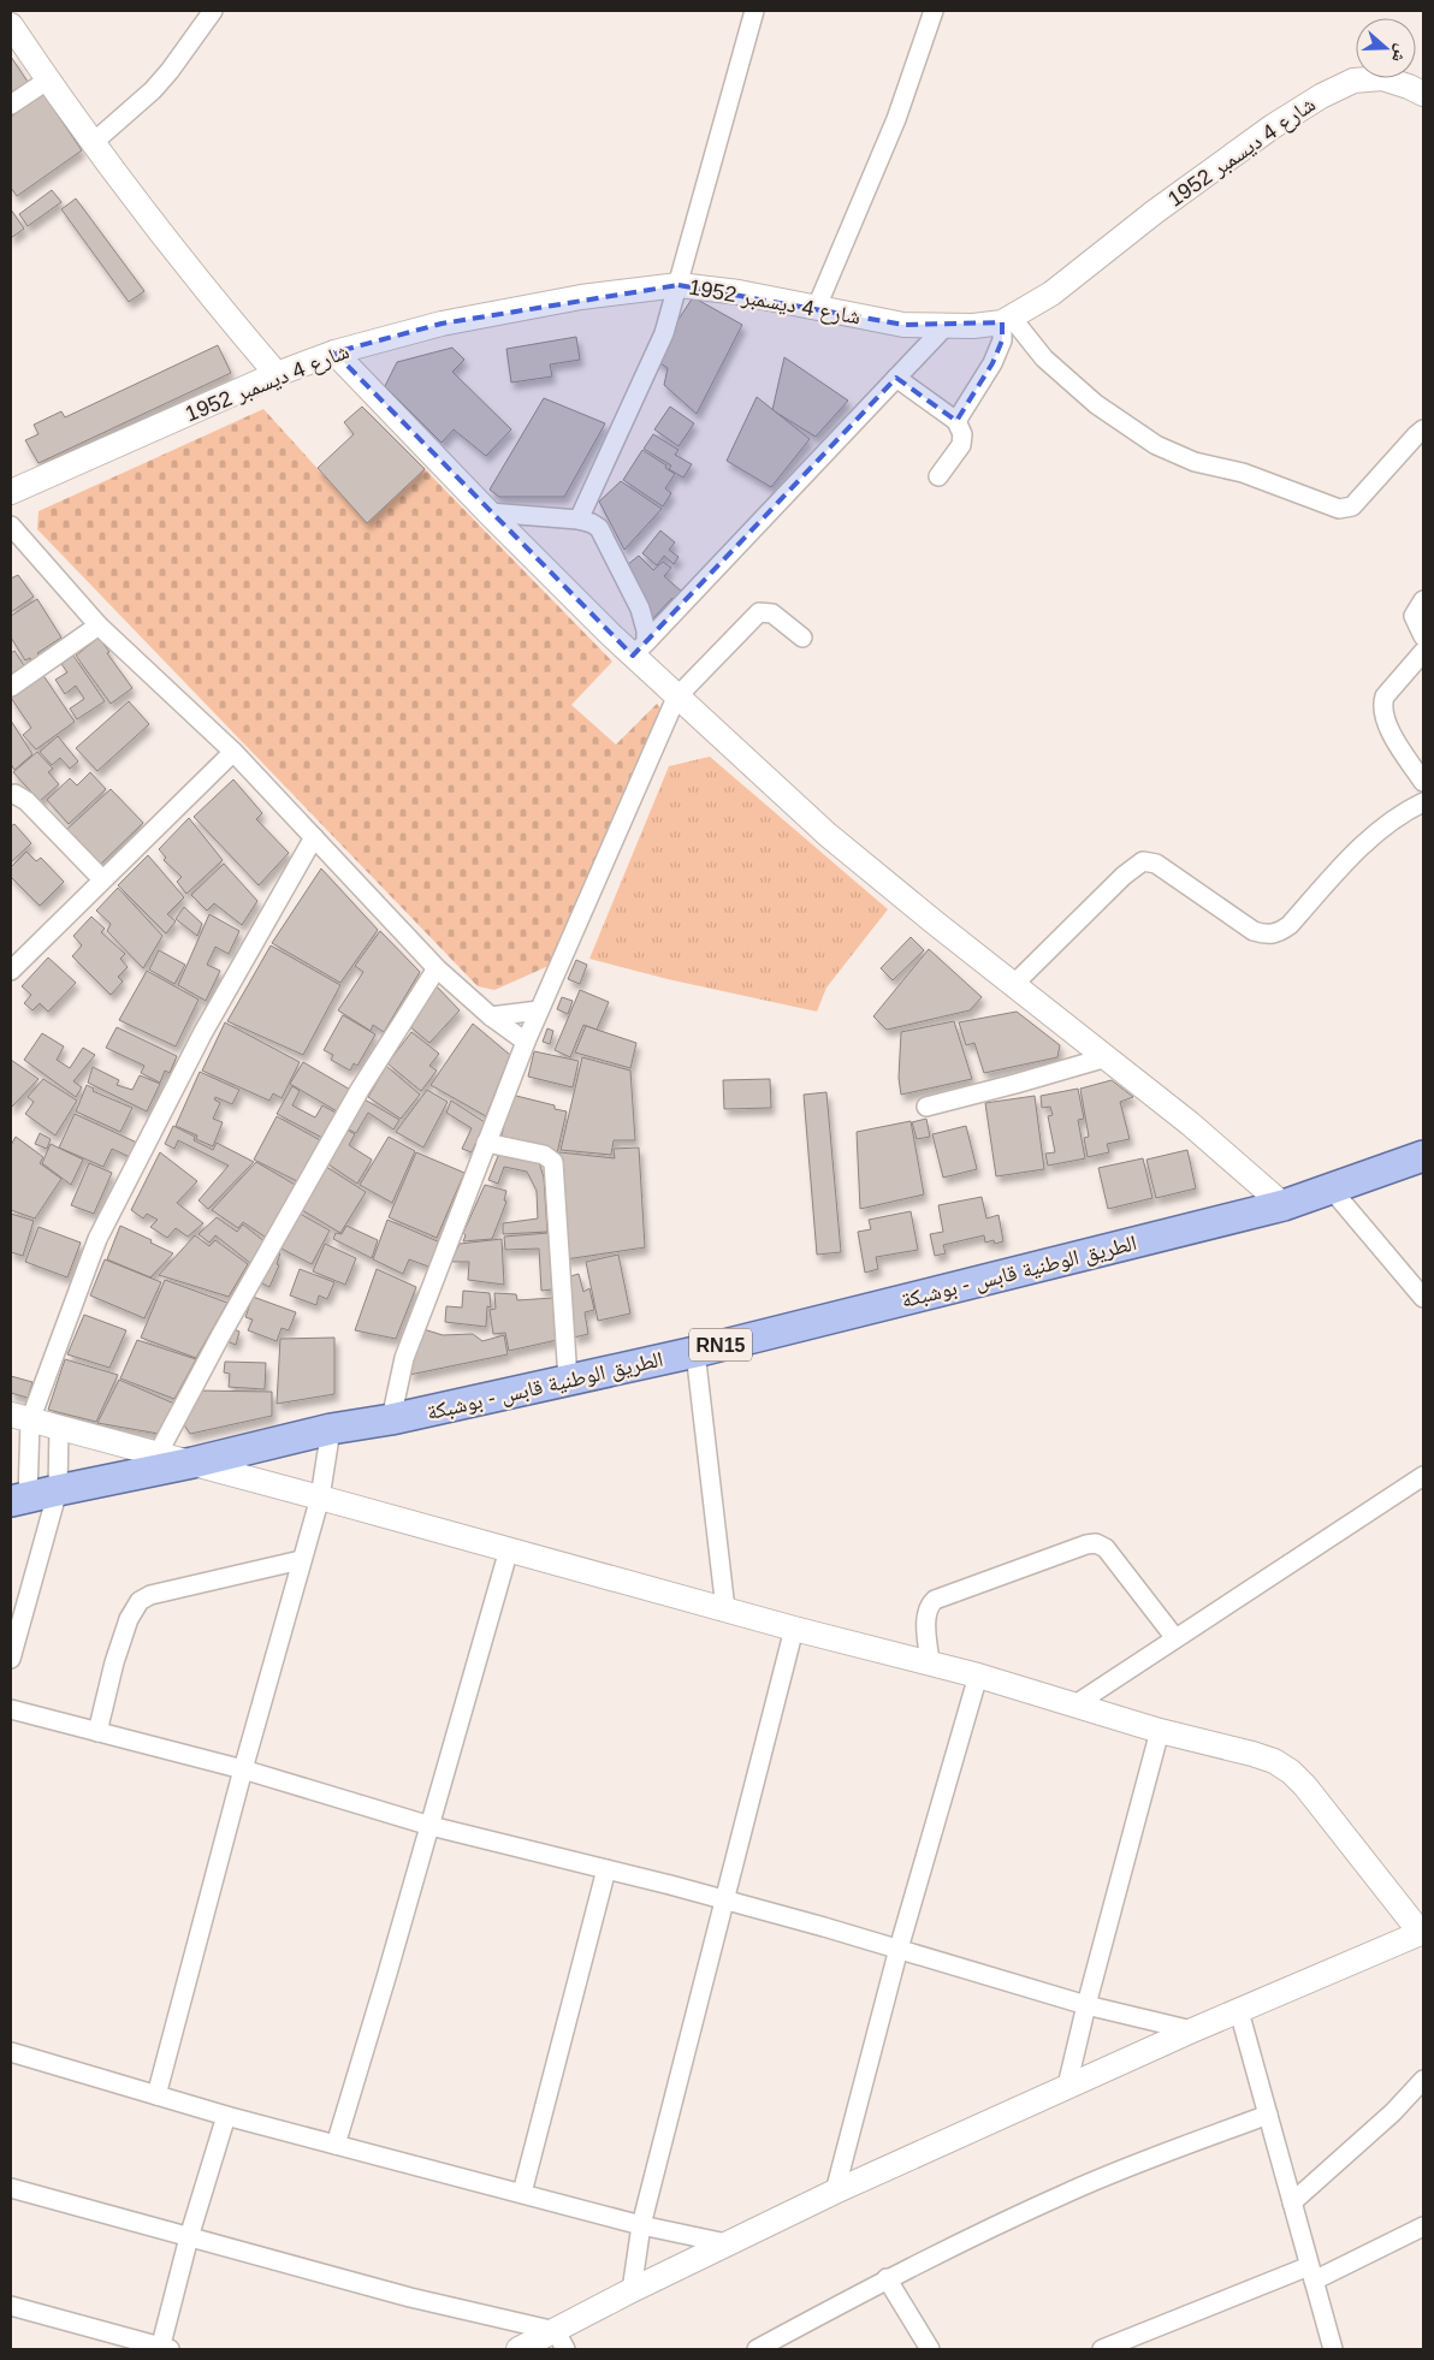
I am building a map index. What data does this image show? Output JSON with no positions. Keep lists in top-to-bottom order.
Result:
{
  "streets": {
    "main road": ["الطريق الوطنية قابس - بوشبكة", "RN15"],
    "street": ["شارع 4 ديسمبر 1952"]
  },
  "north": "right"
}
